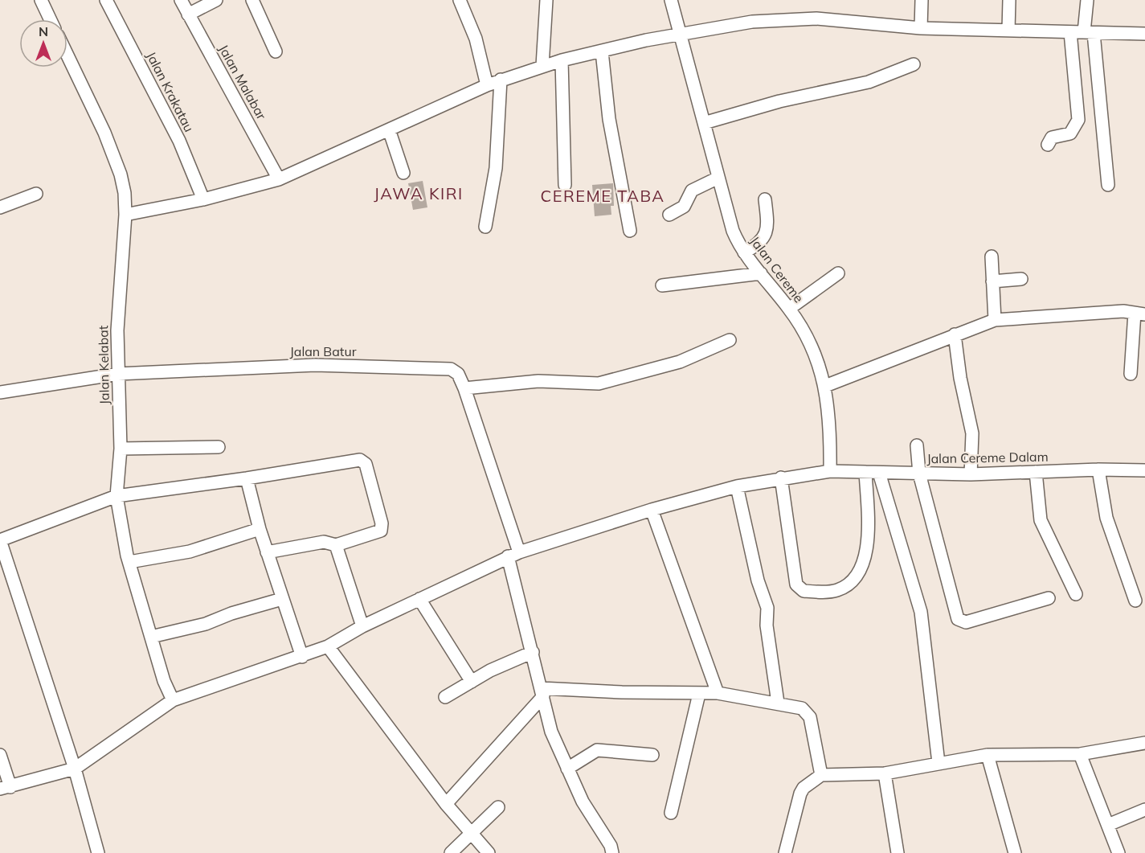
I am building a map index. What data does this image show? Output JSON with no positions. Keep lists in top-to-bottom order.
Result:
{
  "streets": {
    "street": [
      "Jalan Malabar",
      "Jalan Krakatau",
      "Jalan Cereme",
      "Jalan Batur",
      "Jalan Kelabat",
      "Jalan Cereme Dalam"
    ]
  },
  "crossings": [
    ["Jalan Cereme", "Jalan Cereme Dalam"],
    ["Jalan Batur", "Jalan Kelabat"],
    ["Jalan Batur", "Jalan Cereme Dalam"],
    ["Jalan Kelabat", "Jalan Cereme Dalam"]
  ],
  "districts": ["JAWA KIRI", "CEREME TABA"],
  "north": "top"
}
